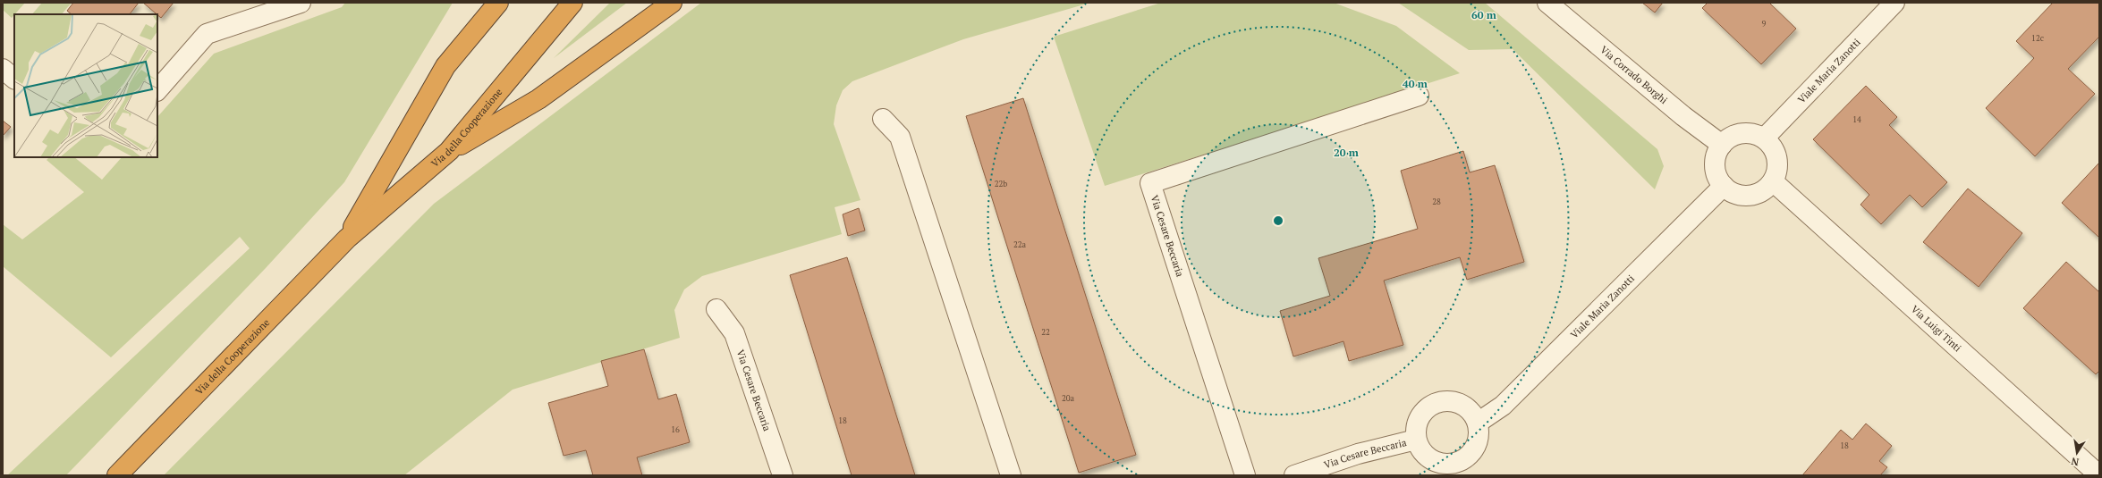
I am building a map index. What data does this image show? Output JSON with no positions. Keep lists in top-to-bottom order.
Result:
{
  "streets": {
    "highway": ["Via della Cooperazione"],
    "street": [
      "Viale Maria Zanotti",
      "Via Corrado Borghi",
      "Via Cesare Beccaria",
      "Via Luigi Tinti"
    ]
  },
  "crossings": [
    ["Viale Maria Zanotti", "Via Corrado Borghi"],
    ["Viale Maria Zanotti", "Via Cesare Beccaria"],
    ["Viale Maria Zanotti", "Via Luigi Tinti"],
    ["Via Corrado Borghi", "Via Luigi Tinti"]
  ],
  "house_numbers": [
    "9",
    "12c",
    "14",
    "22b",
    "28",
    "22a",
    "22",
    "20a",
    "18",
    "16",
    "18"
  ],
  "north": "bottom",
  "rings": ["60 m", "40 m", "20 m"]
}
